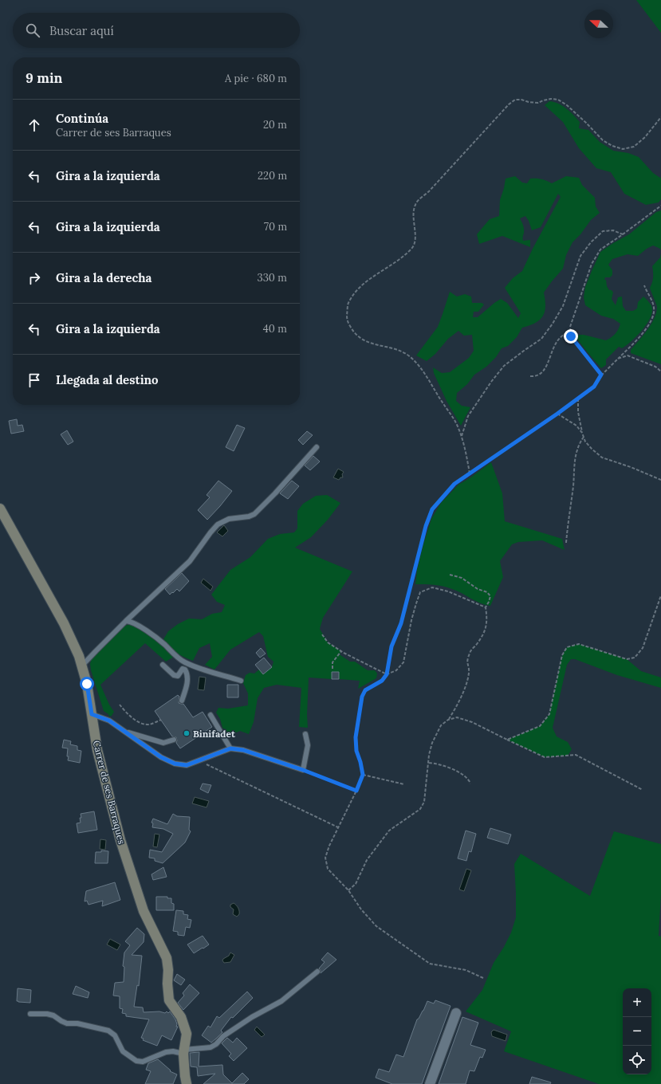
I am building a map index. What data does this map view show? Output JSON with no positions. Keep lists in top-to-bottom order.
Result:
{
  "streets": {
    "main road": ["Carrer de ses Barraques"]
  },
  "places": ["Binifadet"],
  "north": "left",
  "page": {
    "search": "Buscar aquí",
    "heading": ["9 min", "A pie · 680 m"],
    "list": [
      ["Continúa", "Carrer de ses Barraques", "20 m"],
      ["Gira a la izquierda", "220 m"],
      ["Gira a la izquierda", "70 m"],
      ["Gira a la derecha", "330 m"],
      ["Gira a la izquierda", "40 m"],
      "Llegada al destino"
    ],
    "map_buttons": ["+", "−"]
  }
}
